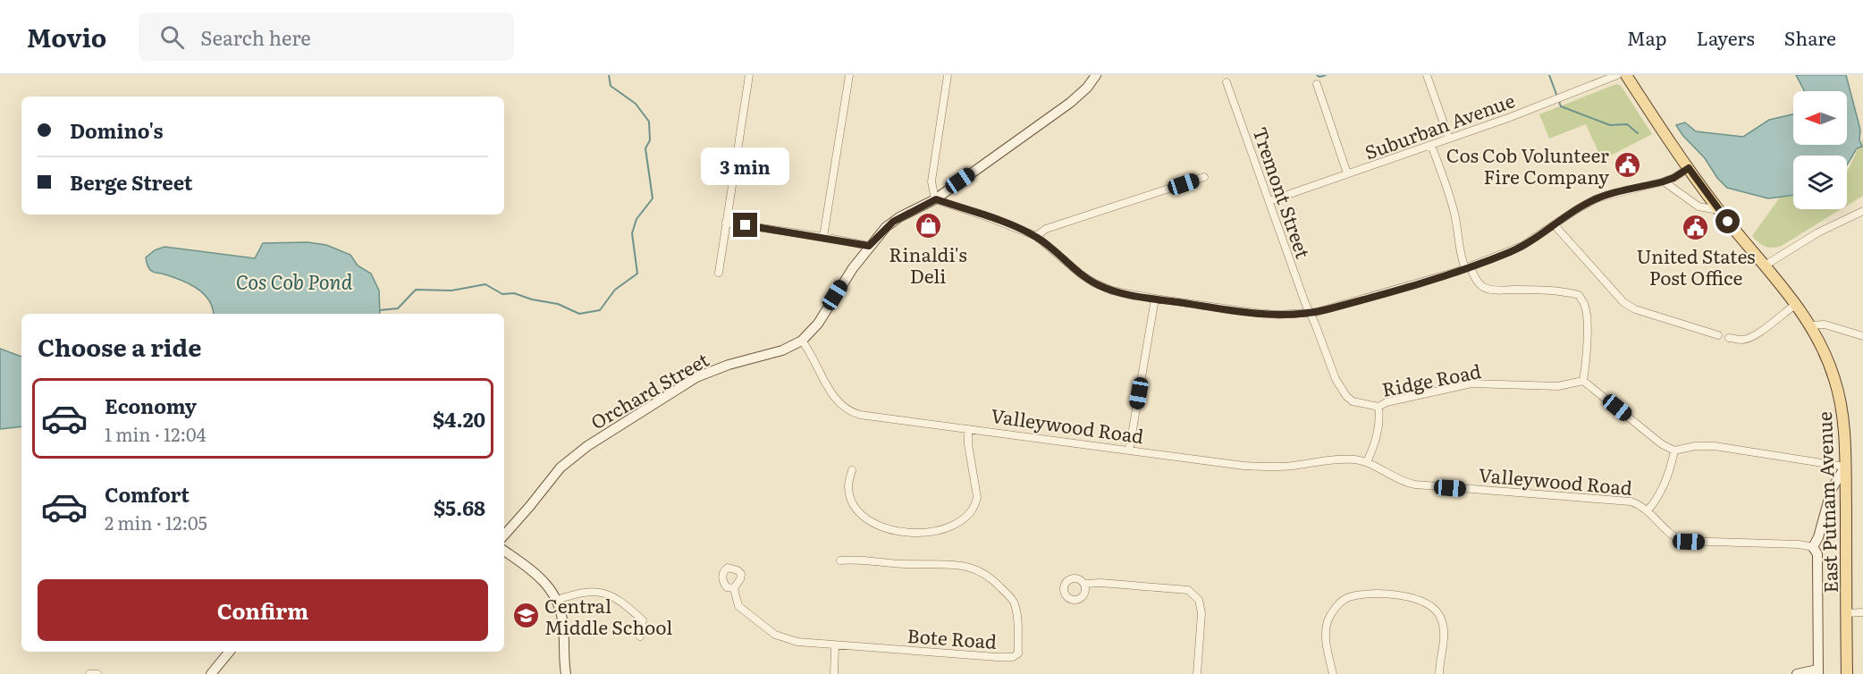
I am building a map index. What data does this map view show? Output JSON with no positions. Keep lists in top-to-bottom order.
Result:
{
  "streets": {
    "main road": ["East Putnam Avenue"],
    "street": [
      "Suburban Avenue",
      "Tremont Street",
      "Ridge Road",
      "Orchard Street",
      "Valleywood Road",
      "Bote Road"
    ]
  },
  "crossings": [
    ["Suburban Avenue", "Tremont Street"],
    ["Tremont Street", "Ridge Road"],
    ["Orchard Street", "Valleywood Road"]
  ],
  "water": ["Cos Cob Pond"],
  "places": {
    "public building": ["Cos Cob Volunteer Fire Company", "United States Post Office"],
    "shop": ["Rinaldi's Deli"],
    "school or university": ["Central Middle School"]
  },
  "north": "left",
  "page": {
    "header": "Movio",
    "search": "Search here",
    "nav": ["Map", "Layers", "Share"],
    "banner": ["Domino's", "Berge Street"],
    "bubble": "3 min",
    "heading": "Choose a ride",
    "list": [
      {
        "name": "Economy",
        "note": "1 min · 12:04",
        "value": "$4.20"
      },
      {
        "name": "Comfort",
        "note": "2 min · 12:05",
        "value": "$5.68"
      }
    ],
    "buttons": "Confirm"
  }
}
